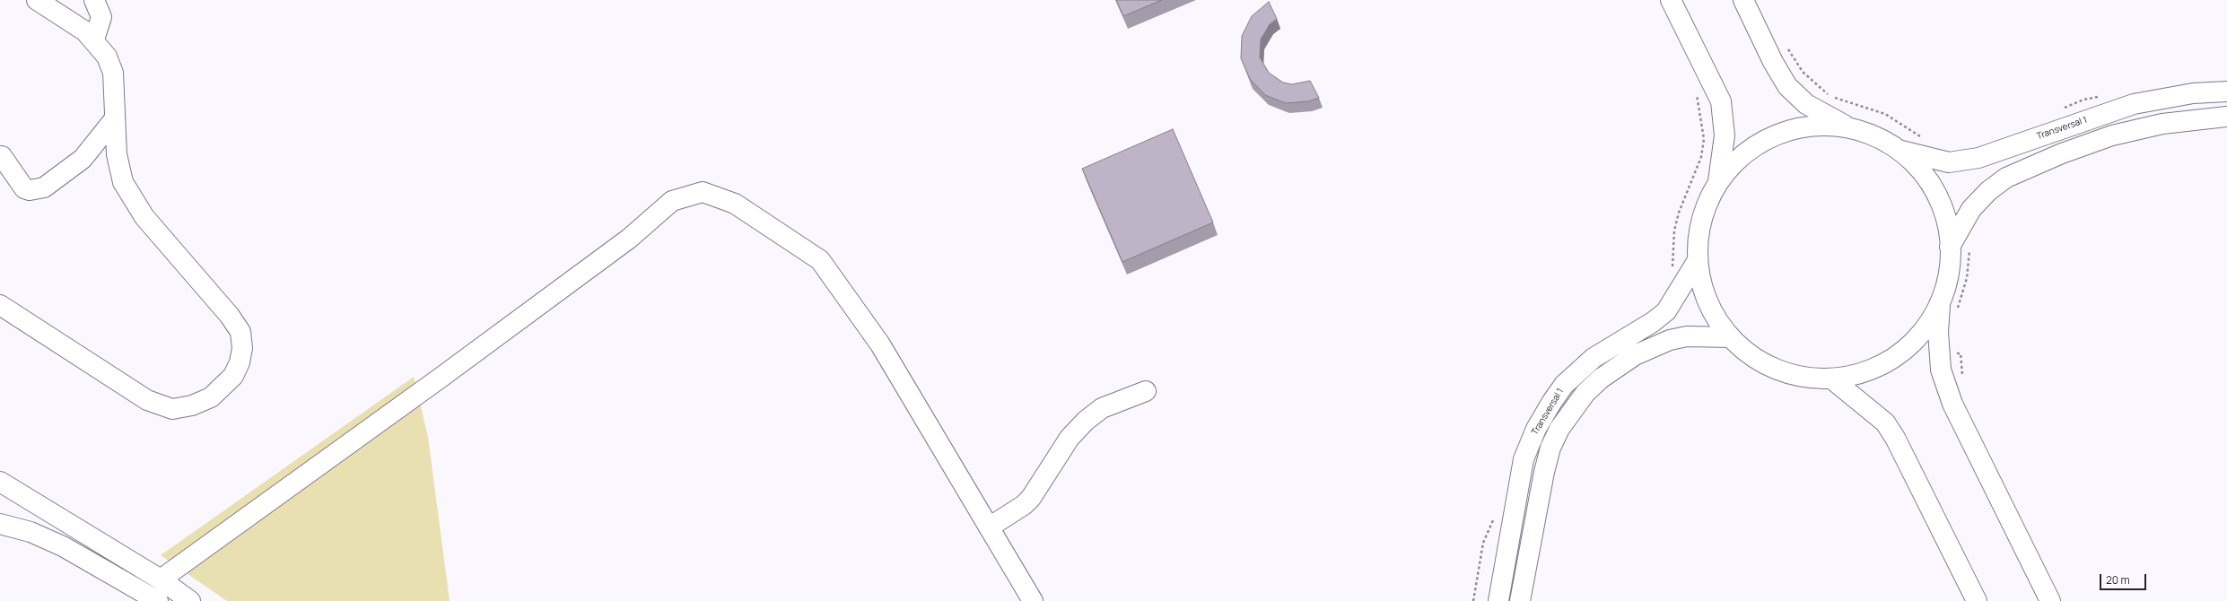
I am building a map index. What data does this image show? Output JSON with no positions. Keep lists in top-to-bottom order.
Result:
{
  "streets": {
    "street": ["Transversal 1"]
  },
  "scale_bar": "20 m"
}
